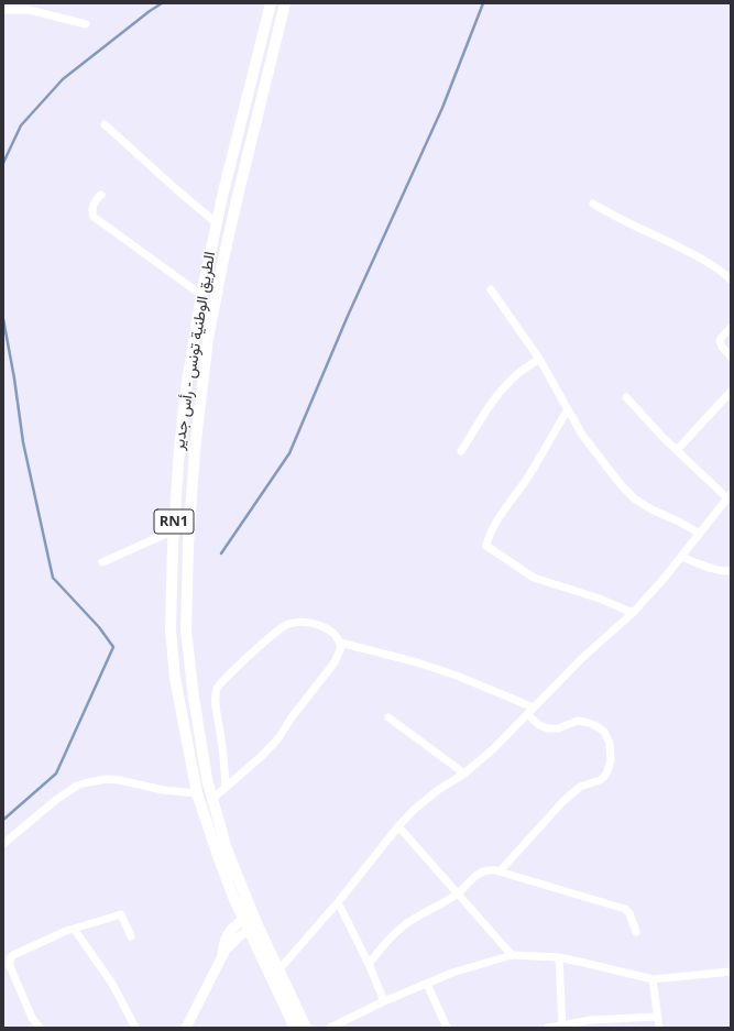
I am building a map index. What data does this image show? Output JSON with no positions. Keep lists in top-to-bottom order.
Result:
{
  "streets": {
    "main road": ["الطريق الوطنية تونس - رأس جدير", "RN1"]
  }
}
